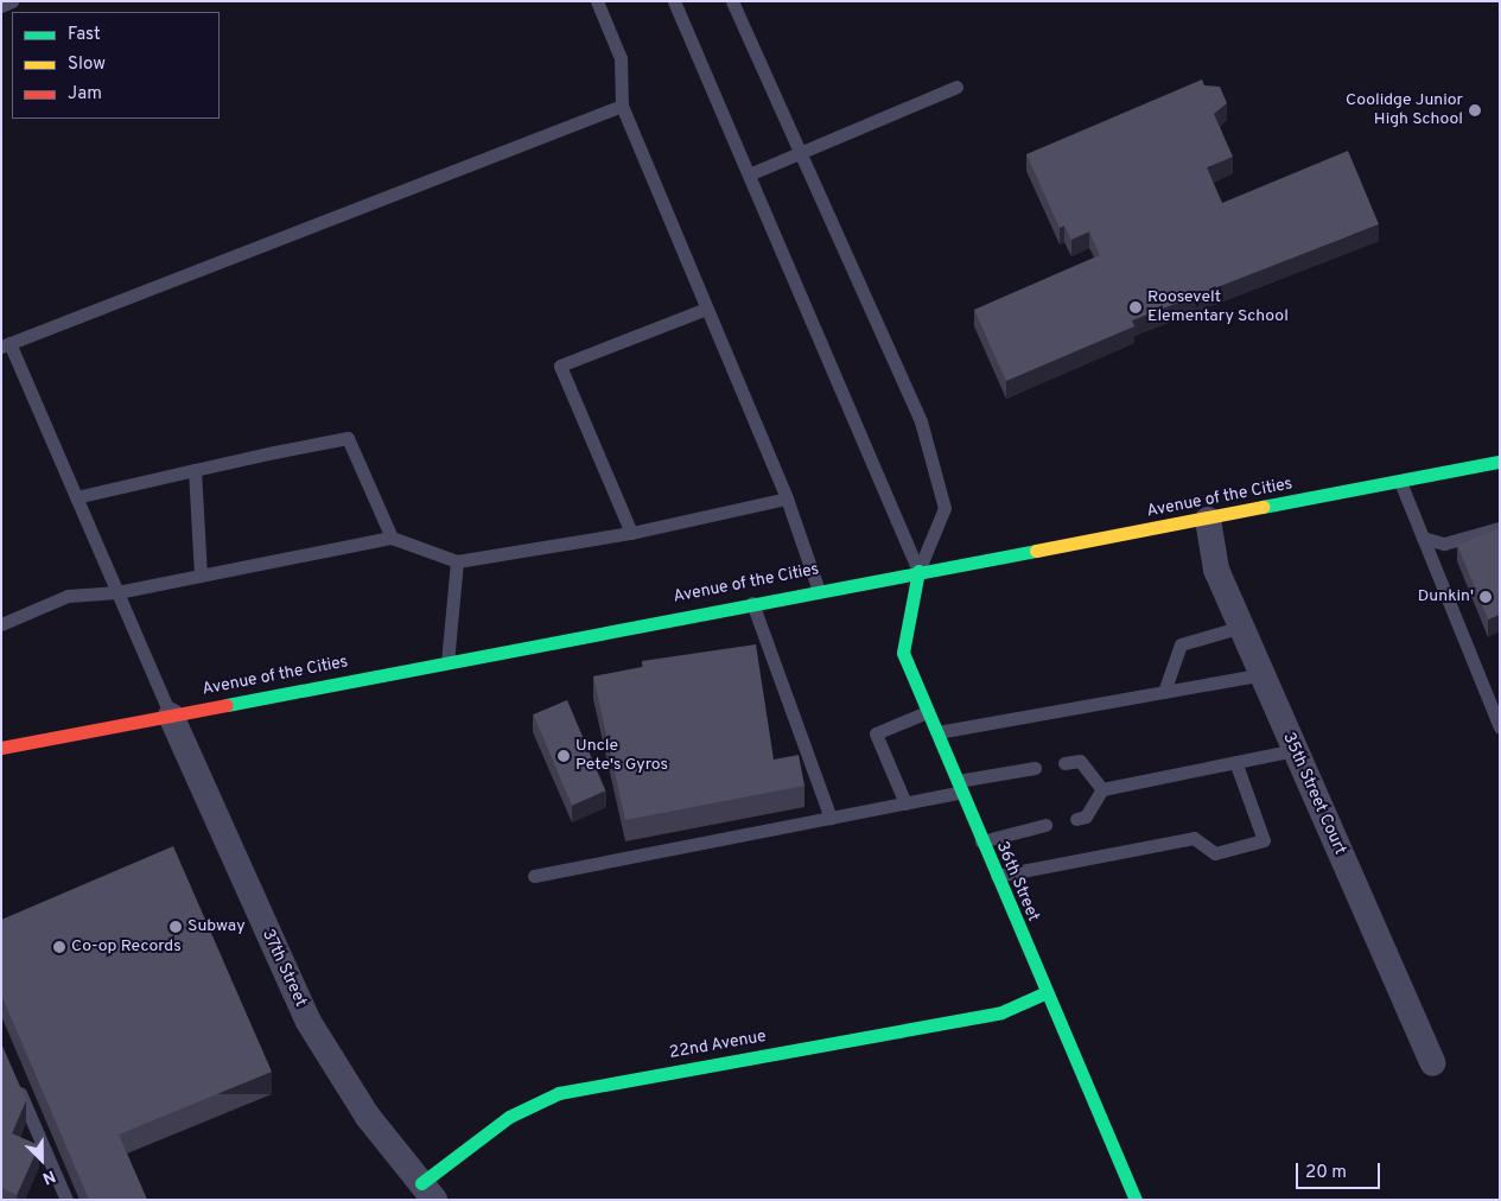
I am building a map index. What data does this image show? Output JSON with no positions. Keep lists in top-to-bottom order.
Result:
{
  "streets": {
    "main road": ["Avenue of the Cities", "36th Street", "22nd Avenue"],
    "street": ["35th Street Court", "37th Street"]
  },
  "crossings": [
    ["Avenue of the Cities", "35th Street Court"],
    ["Avenue of the Cities", "36th Street"],
    ["Avenue of the Cities", "37th Street"],
    ["36th Street", "22nd Avenue"],
    ["37th Street", "22nd Avenue"]
  ],
  "places": [
    "Coolidge Junior High School",
    "Roosevelt Elementary School",
    "Dunkin'",
    "Uncle Pete's Gyros",
    "Subway",
    "Co-op Records"
  ],
  "legend": ["Fast", "Slow", "Jam"],
  "scale_bar": "20 m",
  "north": "bottom right"
}
